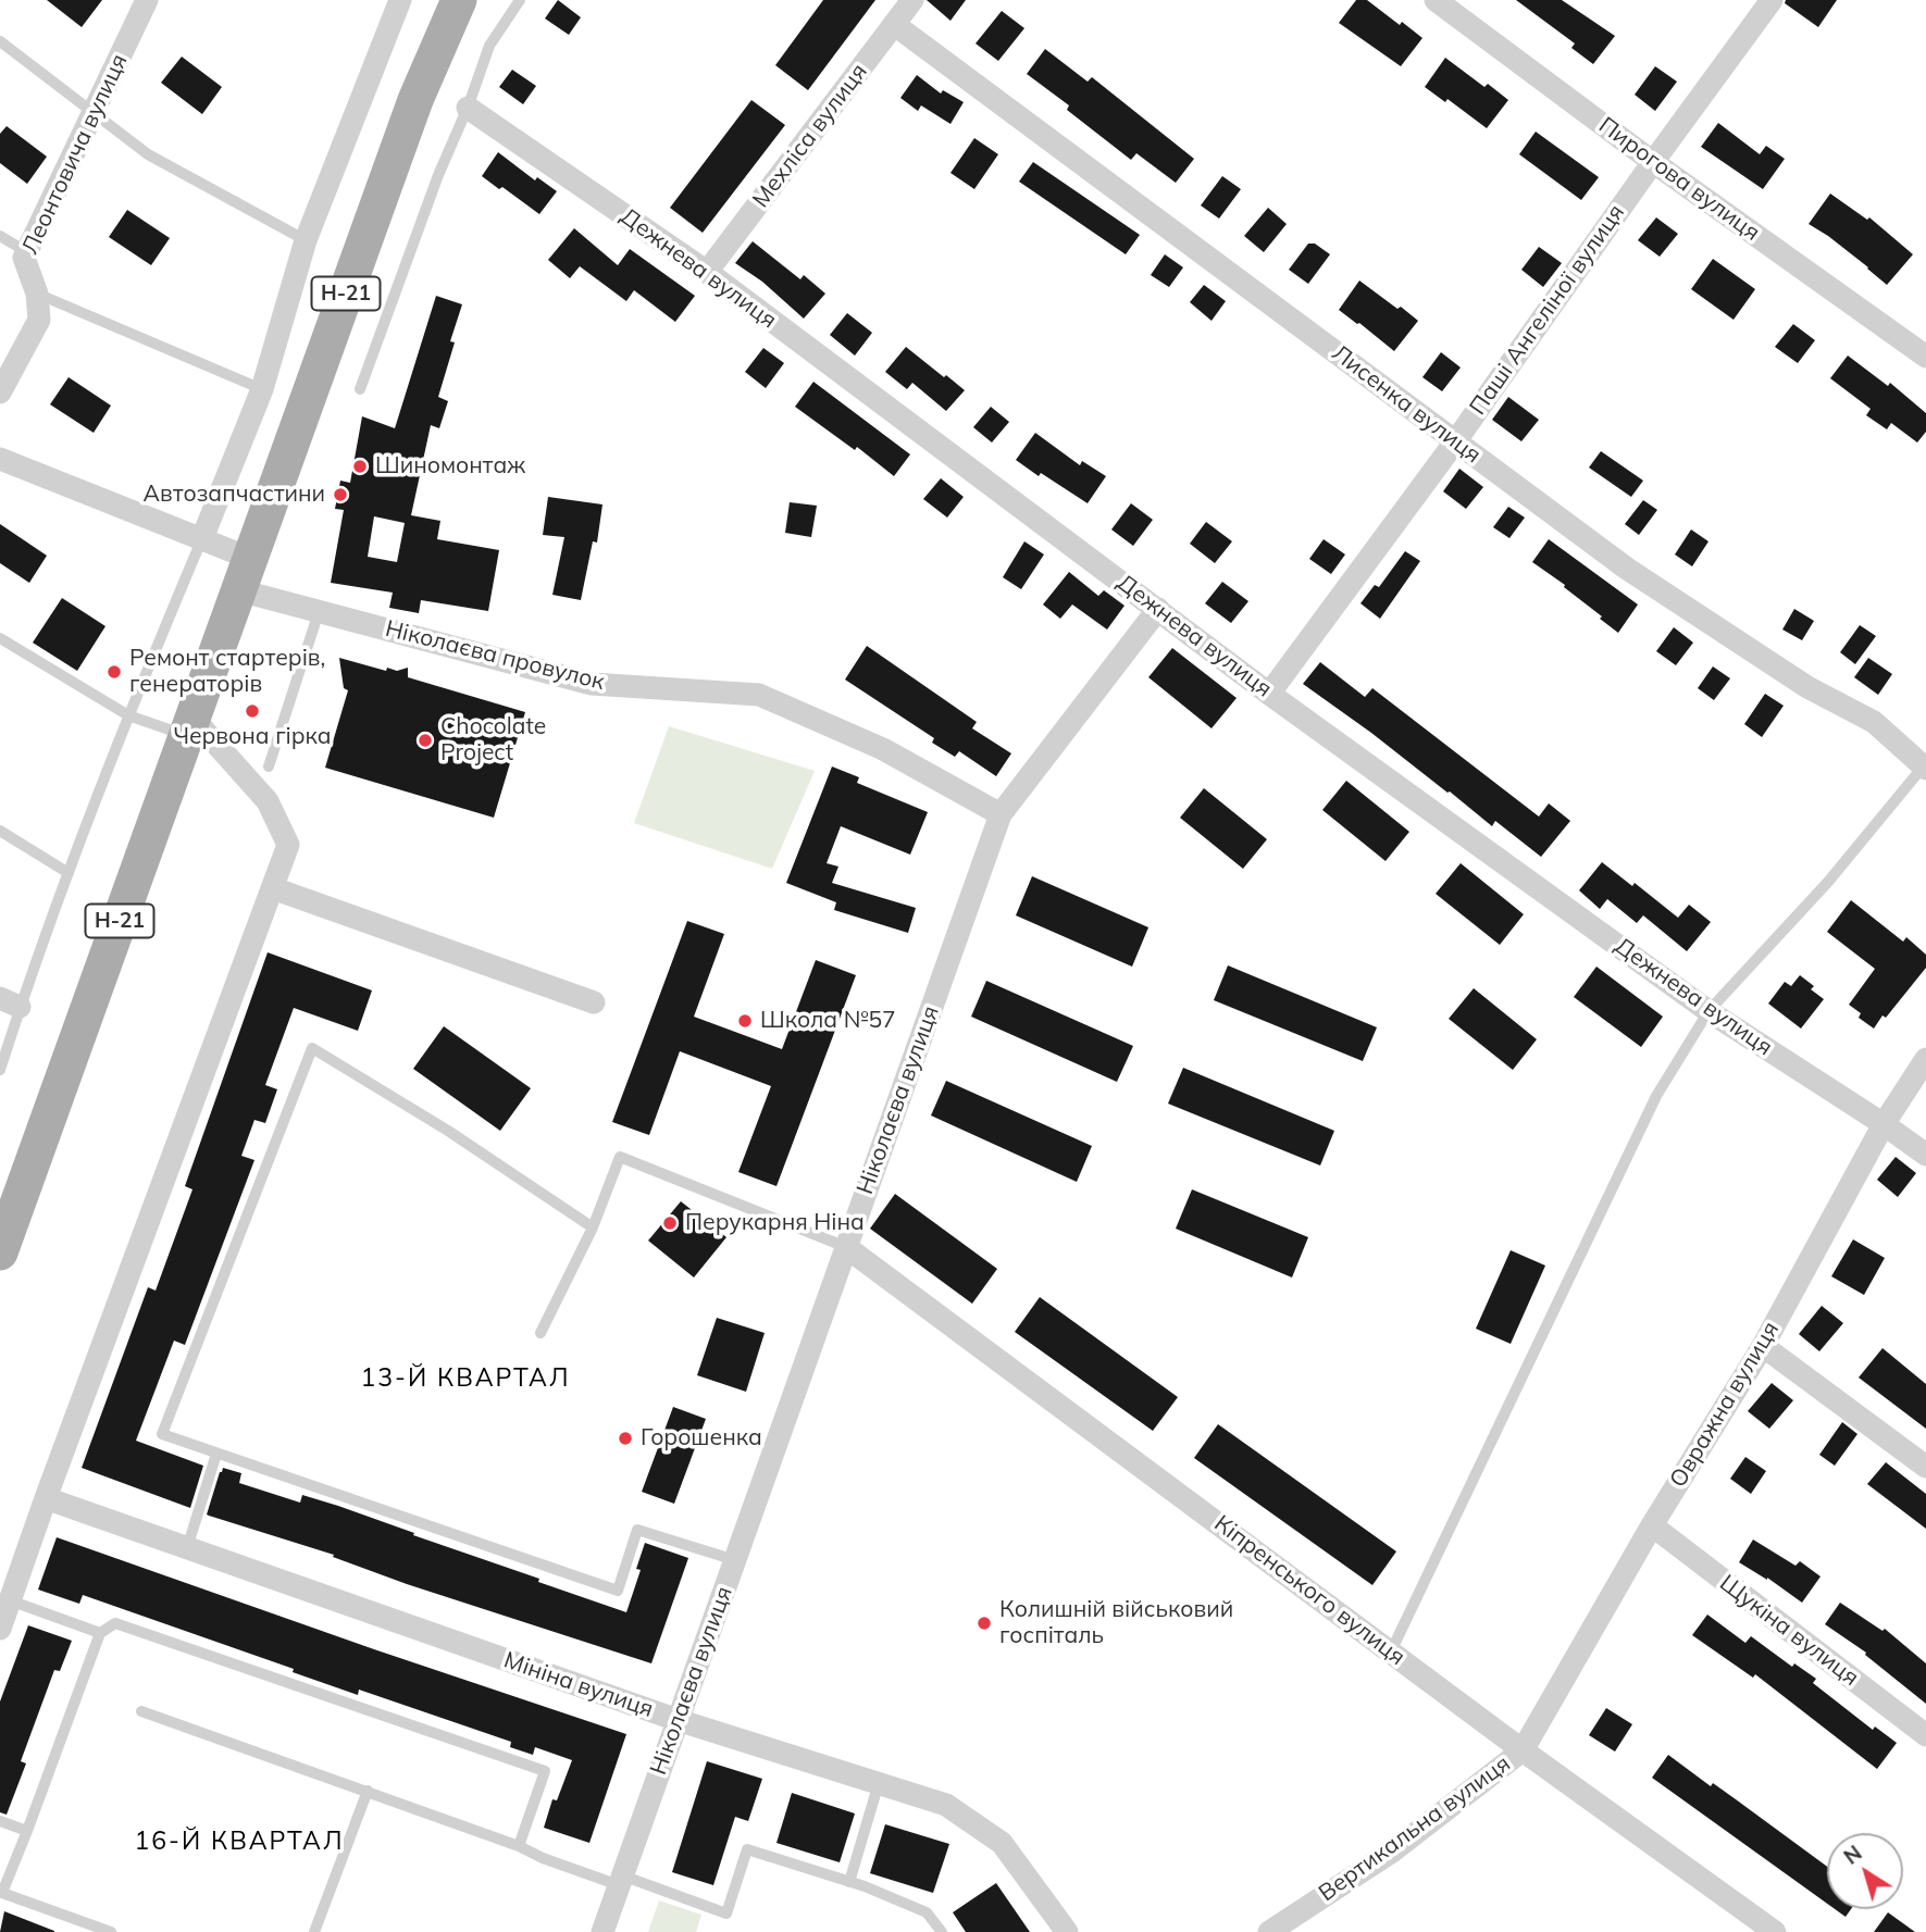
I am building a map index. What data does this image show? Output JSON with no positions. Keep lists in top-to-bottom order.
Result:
{
  "streets": {
    "main road": ["Н-21"],
    "street": [
      "Мехліса вулиця",
      "Леонтовича вулиця",
      "Пирогова вулиця",
      "Дежнева вулиця",
      "Паші Ангеліної вулиця",
      "Лисенка вулиця",
      "Ніколаєва провулок",
      "Ніколаєва вулиця",
      "Овражна вулиця",
      "Кіпренського вулиця",
      "Щукіна вулиця",
      "Мініна вулиця",
      "Вертикальна вулиця"
    ]
  },
  "crossings": [
    ["Мехліса вулиця", "Дежнева вулиця"],
    ["Мехліса вулиця", "Лисенка вулиця"],
    ["Пирогова вулиця", "Паші Ангеліної вулиця"],
    ["Дежнева вулиця", "Паші Ангеліної вулиця"],
    ["Дежнева вулиця", "Ніколаєва вулиця"],
    ["Дежнева вулиця", "Овражна вулиця"],
    ["Н-21", "Ніколаєва провулок"],
    ["Паші Ангеліної вулиця", "Лисенка вулиця"],
    ["Ніколаєва провулок", "Ніколаєва вулиця"],
    ["Ніколаєва вулиця", "Кіпренського вулиця"],
    ["Ніколаєва вулиця", "Мініна вулиця"],
    ["Овражна вулиця", "Кіпренського вулиця"],
    ["Овражна вулиця", "Щукіна вулиця"],
    ["Овражна вулиця", "Вертикальна вулиця"],
    ["Кіпренського вулиця", "Вертикальна вулиця"]
  ],
  "districts": ["13-Й КВАРТАЛ", "16-Й КВАРТАЛ"],
  "places": [
    "Шиномонтаж",
    "Автозапчастини",
    "Ремонт стартерів, генераторів",
    "Червона гірка",
    "Chocolate Project",
    "Школа №57",
    "Перукарня Ніна",
    "Горошенка",
    "Колишній військовий госпіталь"
  ],
  "north": "top left"
}
